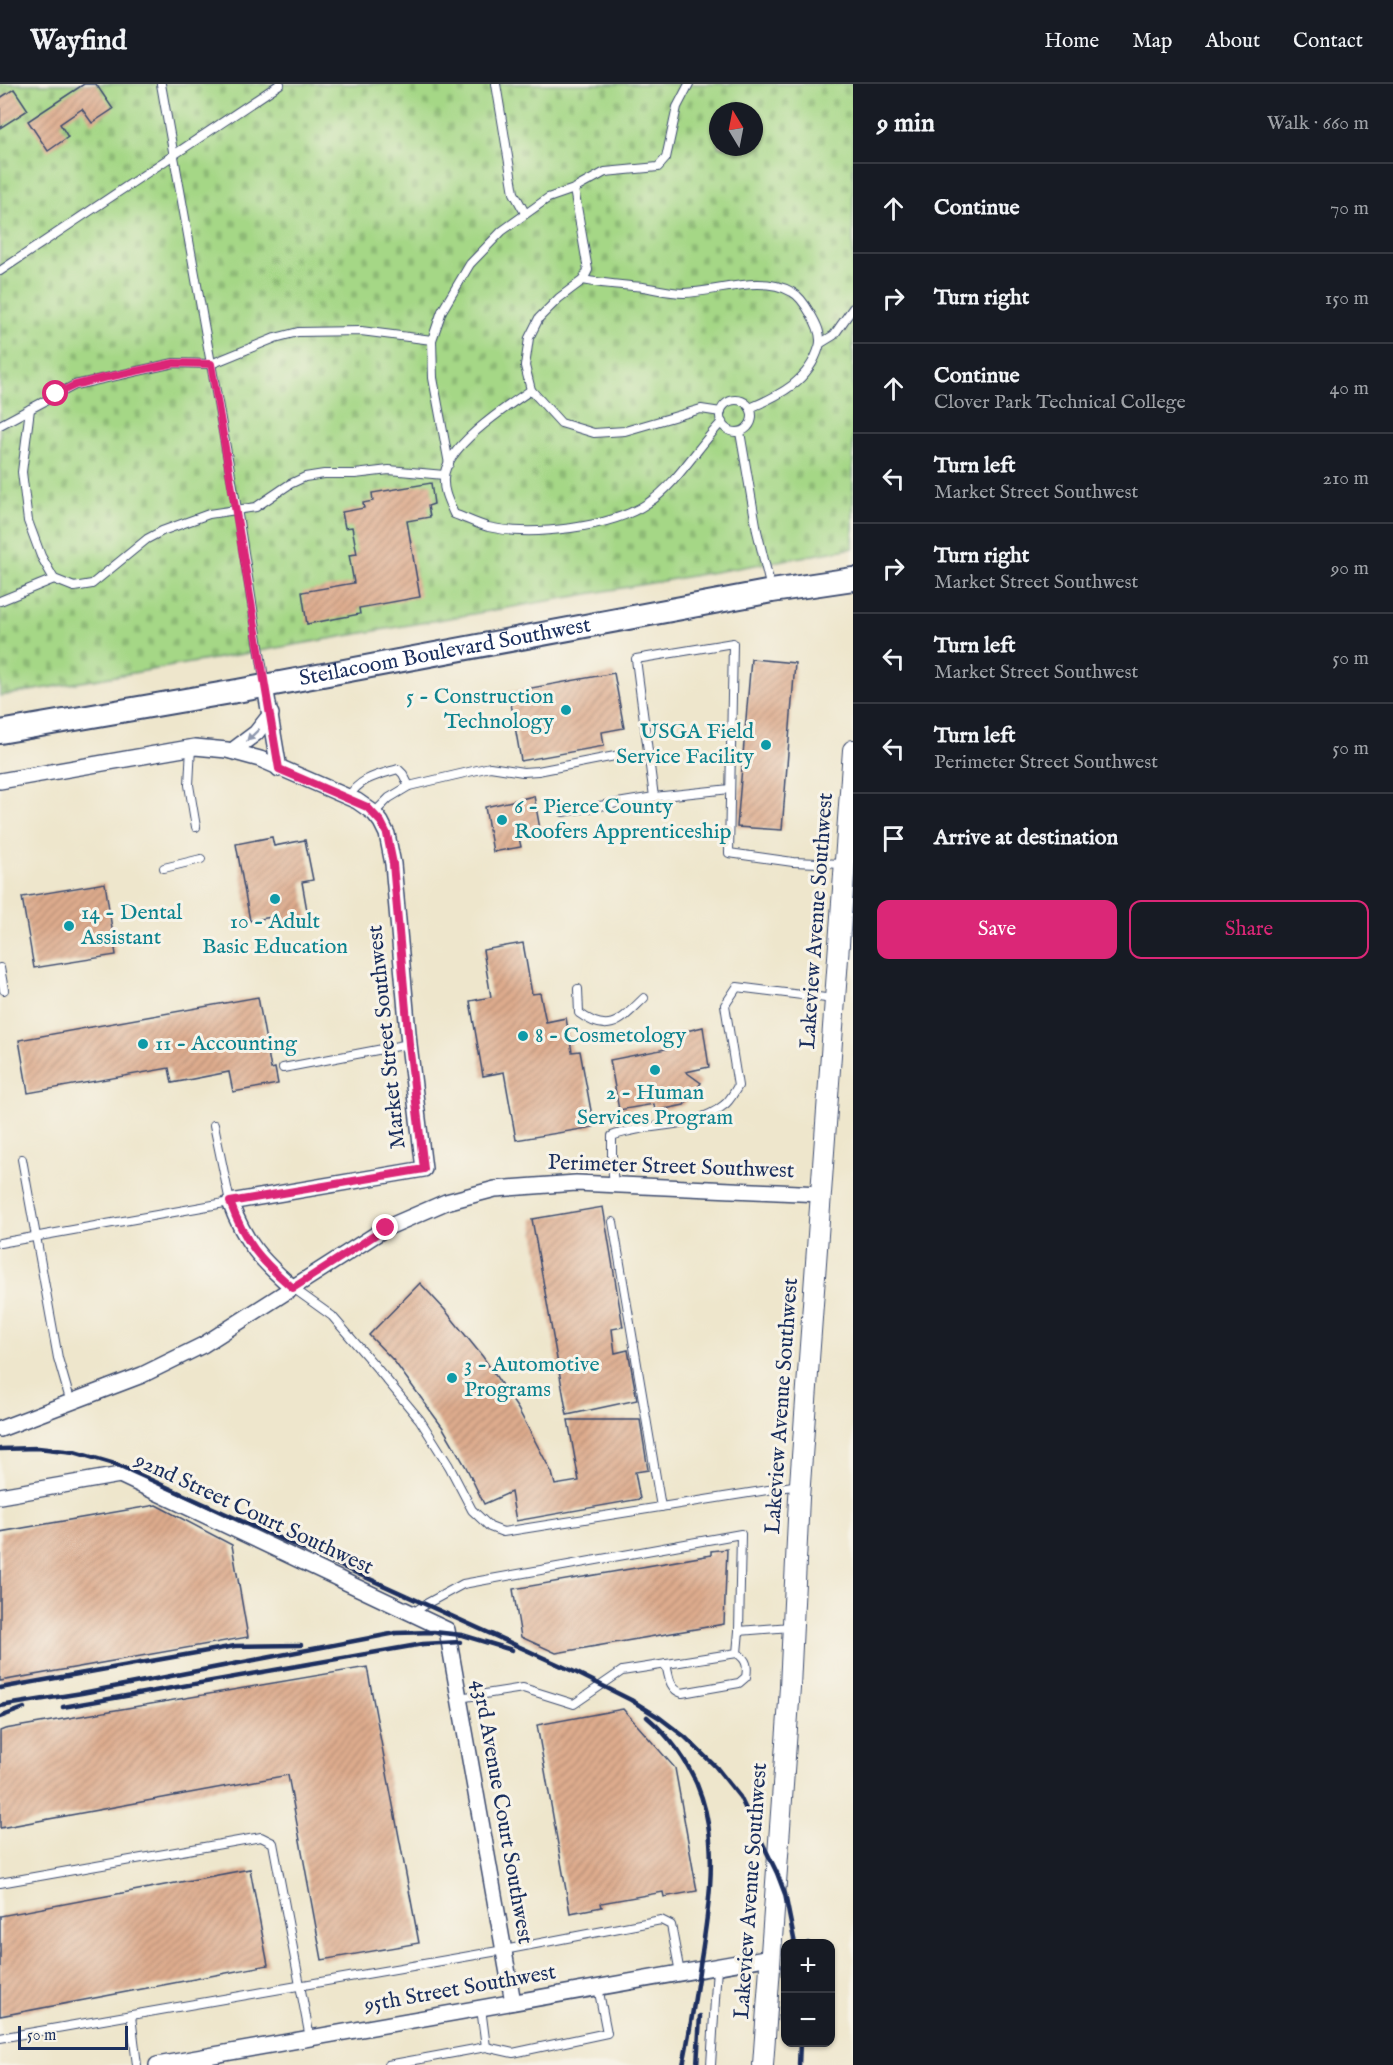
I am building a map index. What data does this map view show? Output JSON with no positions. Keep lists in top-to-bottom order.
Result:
{
  "streets": {
    "main road": ["Steilacoom Boulevard Southwest"],
    "street": [
      "Lakeview Avenue Southwest",
      "Market Street Southwest",
      "Perimeter Street Southwest",
      "92nd Street Court Southwest",
      "43rd Avenue Court Southwest",
      "95th Street Southwest"
    ]
  },
  "crossings": [
    ["Lakeview Avenue Southwest", "Perimeter Street Southwest"],
    ["Lakeview Avenue Southwest", "95th Street Southwest"],
    ["92nd Street Court Southwest", "43rd Avenue Court Southwest"],
    ["43rd Avenue Court Southwest", "95th Street Southwest"]
  ],
  "places": [
    "5 - Construction Technology",
    "USGA Field Service Facility",
    "6 - Pierce County Roofers Apprenticeship",
    "10 - Adult Basic Education",
    "14 - Dental Assistant",
    "8 - Cosmetology",
    "11 - Accounting",
    "2 - Human Services Program",
    "3 - Automotive Programs"
  ],
  "scale_bar": "50 m",
  "north": "top",
  "page": {
    "header": "Wayfind",
    "nav": [
      "Home",
      "Map",
      "About",
      "Contact"
    ],
    "heading": ["9 min", "Walk · 660 m"],
    "list": [
      ["Continue", "70 m"],
      ["Turn right", "150 m"],
      ["Continue", "Clover Park Technical College", "40 m"],
      ["Turn left", "Market Street Southwest", "210 m"],
      ["Turn right", "Market Street Southwest", "90 m"],
      ["Turn left", "Market Street Southwest", "50 m"],
      ["Turn left", "Perimeter Street Southwest", "50 m"],
      "Arrive at destination"
    ],
    "buttons": ["Save", "Share"],
    "map_buttons": ["+", "−"],
    "scale": "50 m"
  }
}
